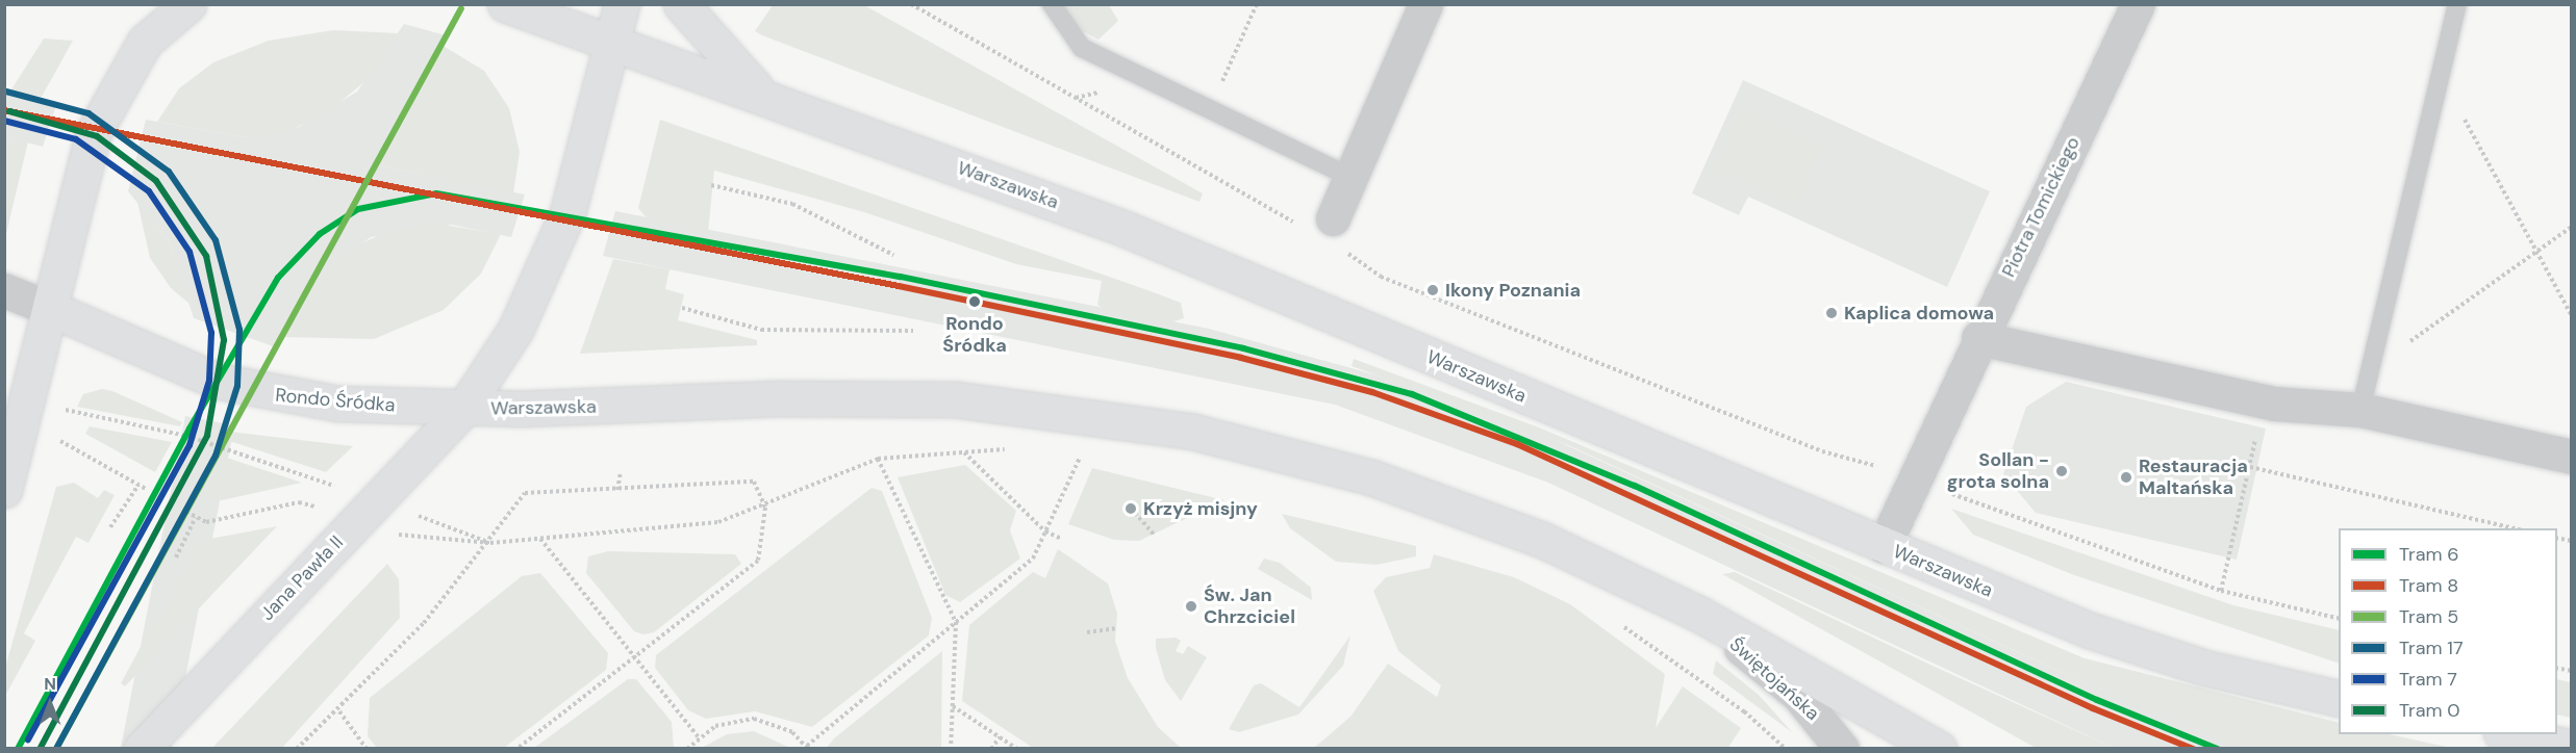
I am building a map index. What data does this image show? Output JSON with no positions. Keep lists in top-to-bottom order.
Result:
{
  "streets": {
    "main road": ["Warszawska", "Rondo Śródka", "Jana Pawła II"],
    "street": ["Piotra Tomickiego", "Świętojańska"]
  },
  "crossings": [
    ["Warszawska", "Piotra Tomickiego"],
    ["Warszawska", "Rondo Śródka"],
    ["Warszawska", "Jana Pawła II"],
    ["Warszawska", "Świętojańska"],
    ["Rondo Śródka", "Jana Pawła II"]
  ],
  "places": [
    "Ikony Poznania",
    "Rondo Śródka",
    "Kaplica domowa",
    "Sollan - grota solna",
    "Restauracja Maltańska",
    "Krzyż misjny",
    "Św. Jan Chrzciciel"
  ],
  "lines": [
    "tram line 5",
    "tram line 17",
    "tram line 8",
    "tram line 0",
    "tram line 7",
    "tram line 6"
  ],
  "legend": [
    "Tram 6",
    "Tram 8",
    "Tram 5",
    "Tram 17",
    "Tram 7",
    "Tram 0"
  ],
  "north": "top"
}
